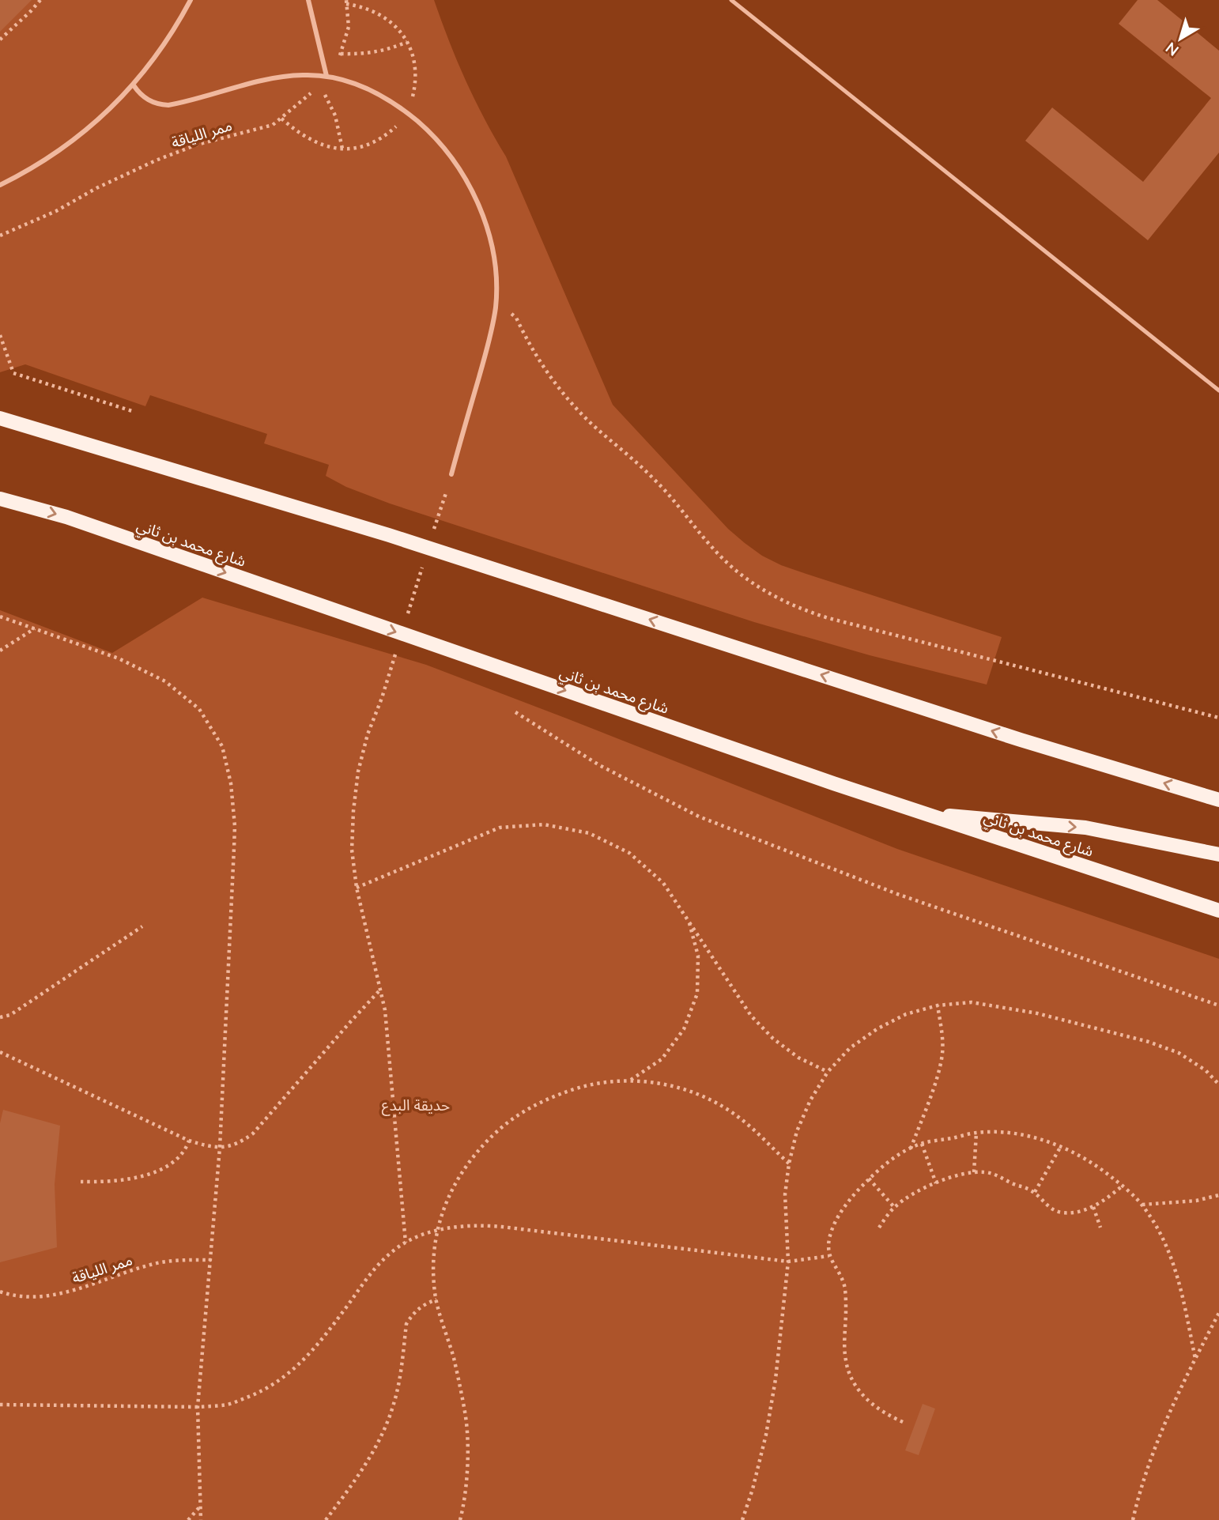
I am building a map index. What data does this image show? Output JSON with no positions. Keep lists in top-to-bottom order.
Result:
{
  "streets": {
    "main road": ["شارع محمد بن ثاني"],
    "path": ["ممر اللياقة"]
  },
  "parks": ["حديقة البدع"],
  "north": "bottom left"
}
